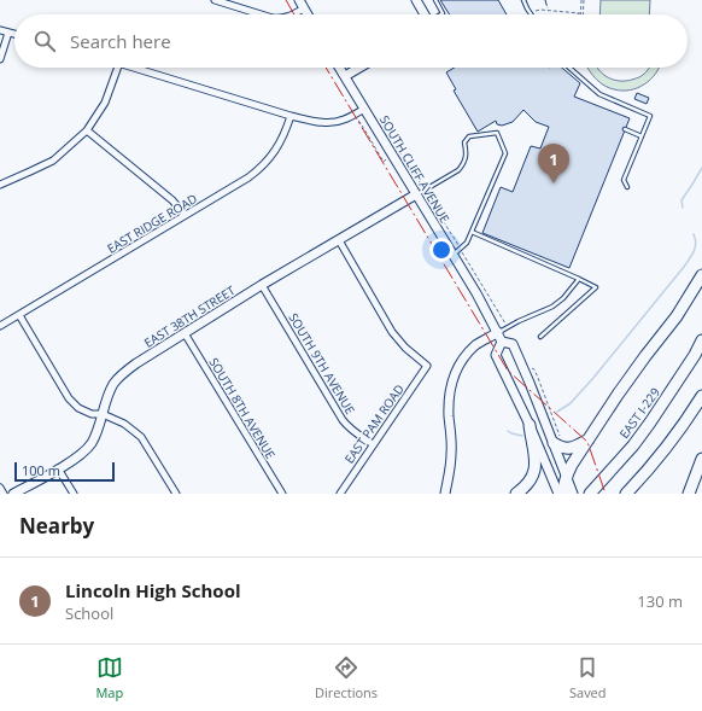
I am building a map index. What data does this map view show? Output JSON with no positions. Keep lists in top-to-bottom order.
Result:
{
  "streets": {
    "highway": ["EAST I-229"],
    "street": [
      "SOUTH CLIFF AVENUE",
      "EAST RIDGE ROAD",
      "EAST 38TH STREET",
      "SOUTH 9TH AVENUE",
      "SOUTH 8TH AVENUE",
      "EAST PAM ROAD"
    ]
  },
  "crossings": [
    ["SOUTH CLIFF AVENUE", "EAST 38TH STREET"],
    ["EAST 38TH STREET", "SOUTH 9TH AVENUE"],
    ["EAST 38TH STREET", "SOUTH 8TH AVENUE"],
    ["EAST 38TH STREET", "EAST PAM ROAD"],
    ["SOUTH 9TH AVENUE", "EAST PAM ROAD"]
  ],
  "scale_bar": "100 m",
  "page": {
    "search": "Search here",
    "pins": "1",
    "scale": "100 m",
    "heading": "Nearby",
    "list": [
      {
        "mark": "1",
        "name": "Lincoln High School",
        "note": "School",
        "value": "130 m"
      }
    ],
    "nav": ["Map", "Directions", "Saved"]
  }
}
